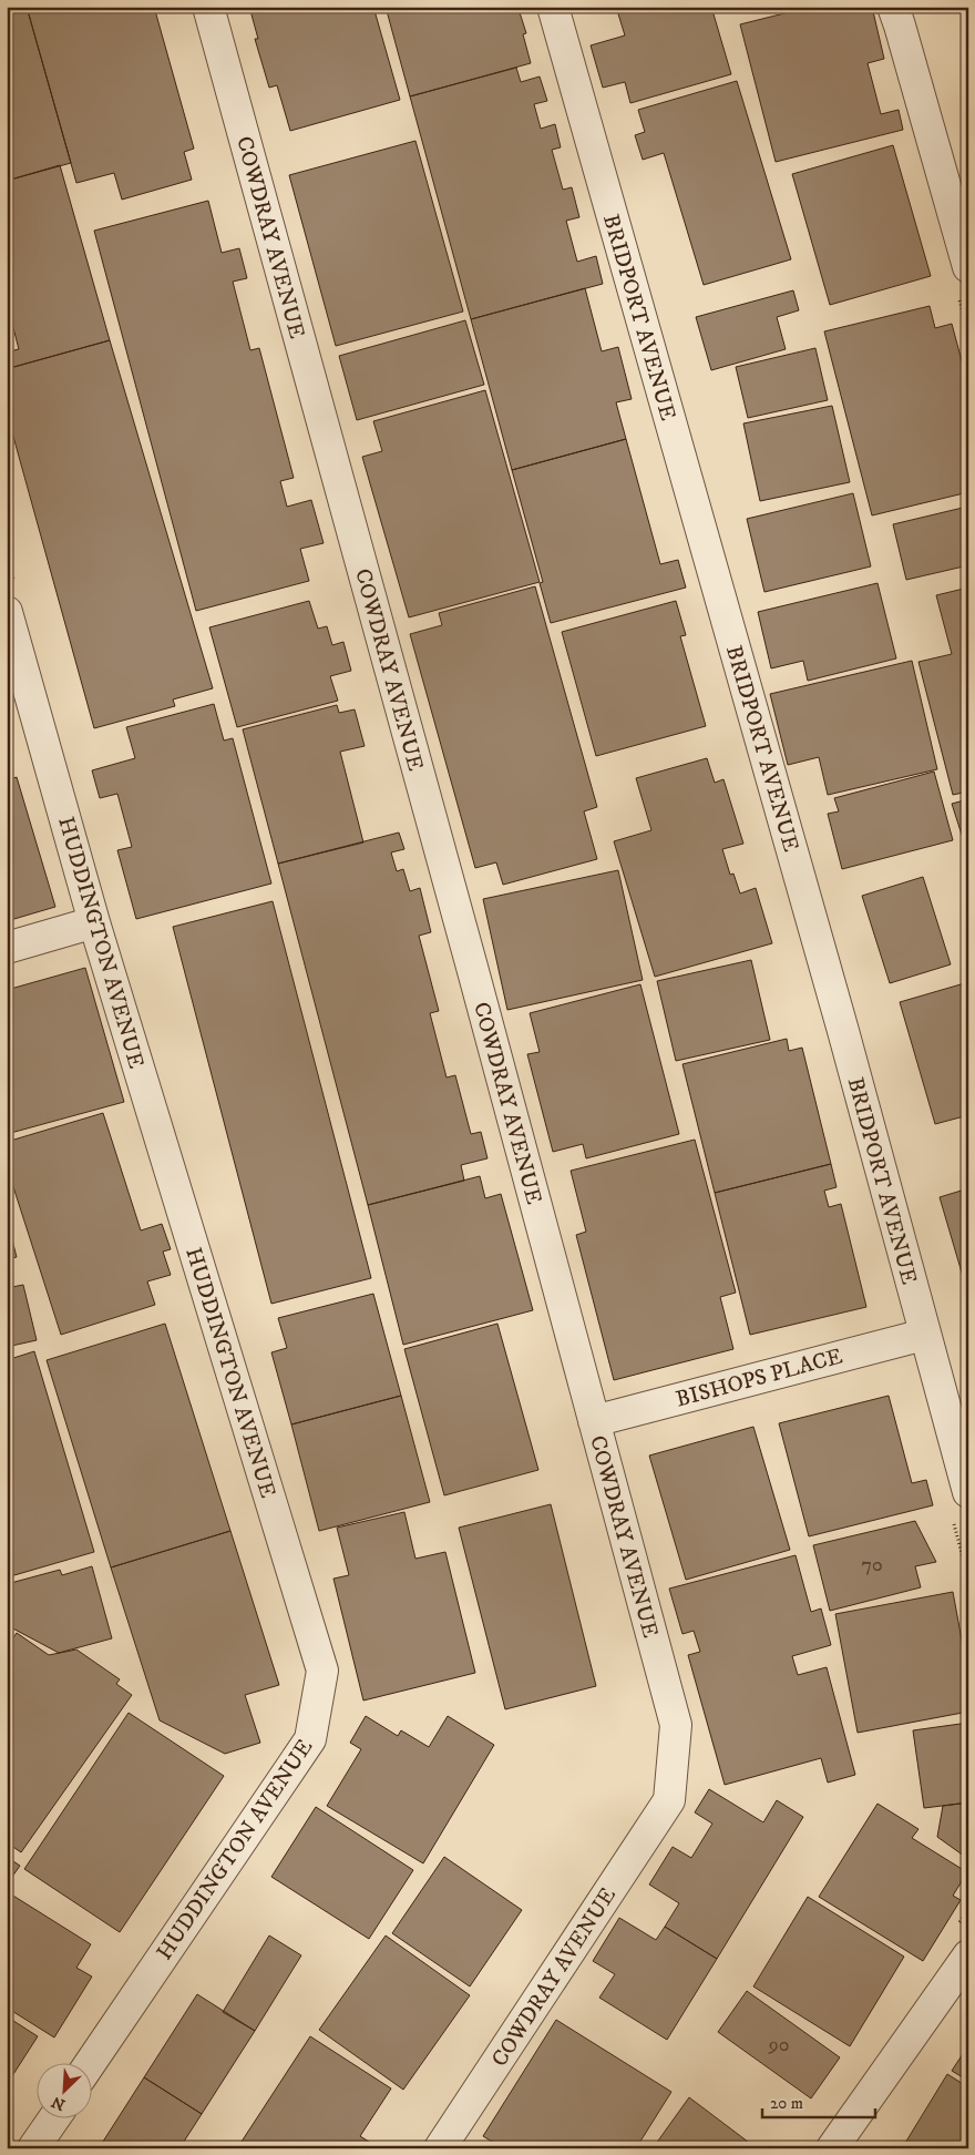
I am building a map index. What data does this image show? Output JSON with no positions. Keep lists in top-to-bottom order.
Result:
{
  "streets": {
    "street": [
      "COWDRAY AVENUE",
      "BRIDPORT AVENUE",
      "HUDDINGTON AVENUE",
      "BISHOPS PLACE"
    ]
  },
  "crossings": [
    ["COWDRAY AVENUE", "BISHOPS PLACE"],
    ["BRIDPORT AVENUE", "BISHOPS PLACE"]
  ],
  "house_numbers": ["70", "90"],
  "scale_bar": "20 m",
  "north": "bottom left"
}
